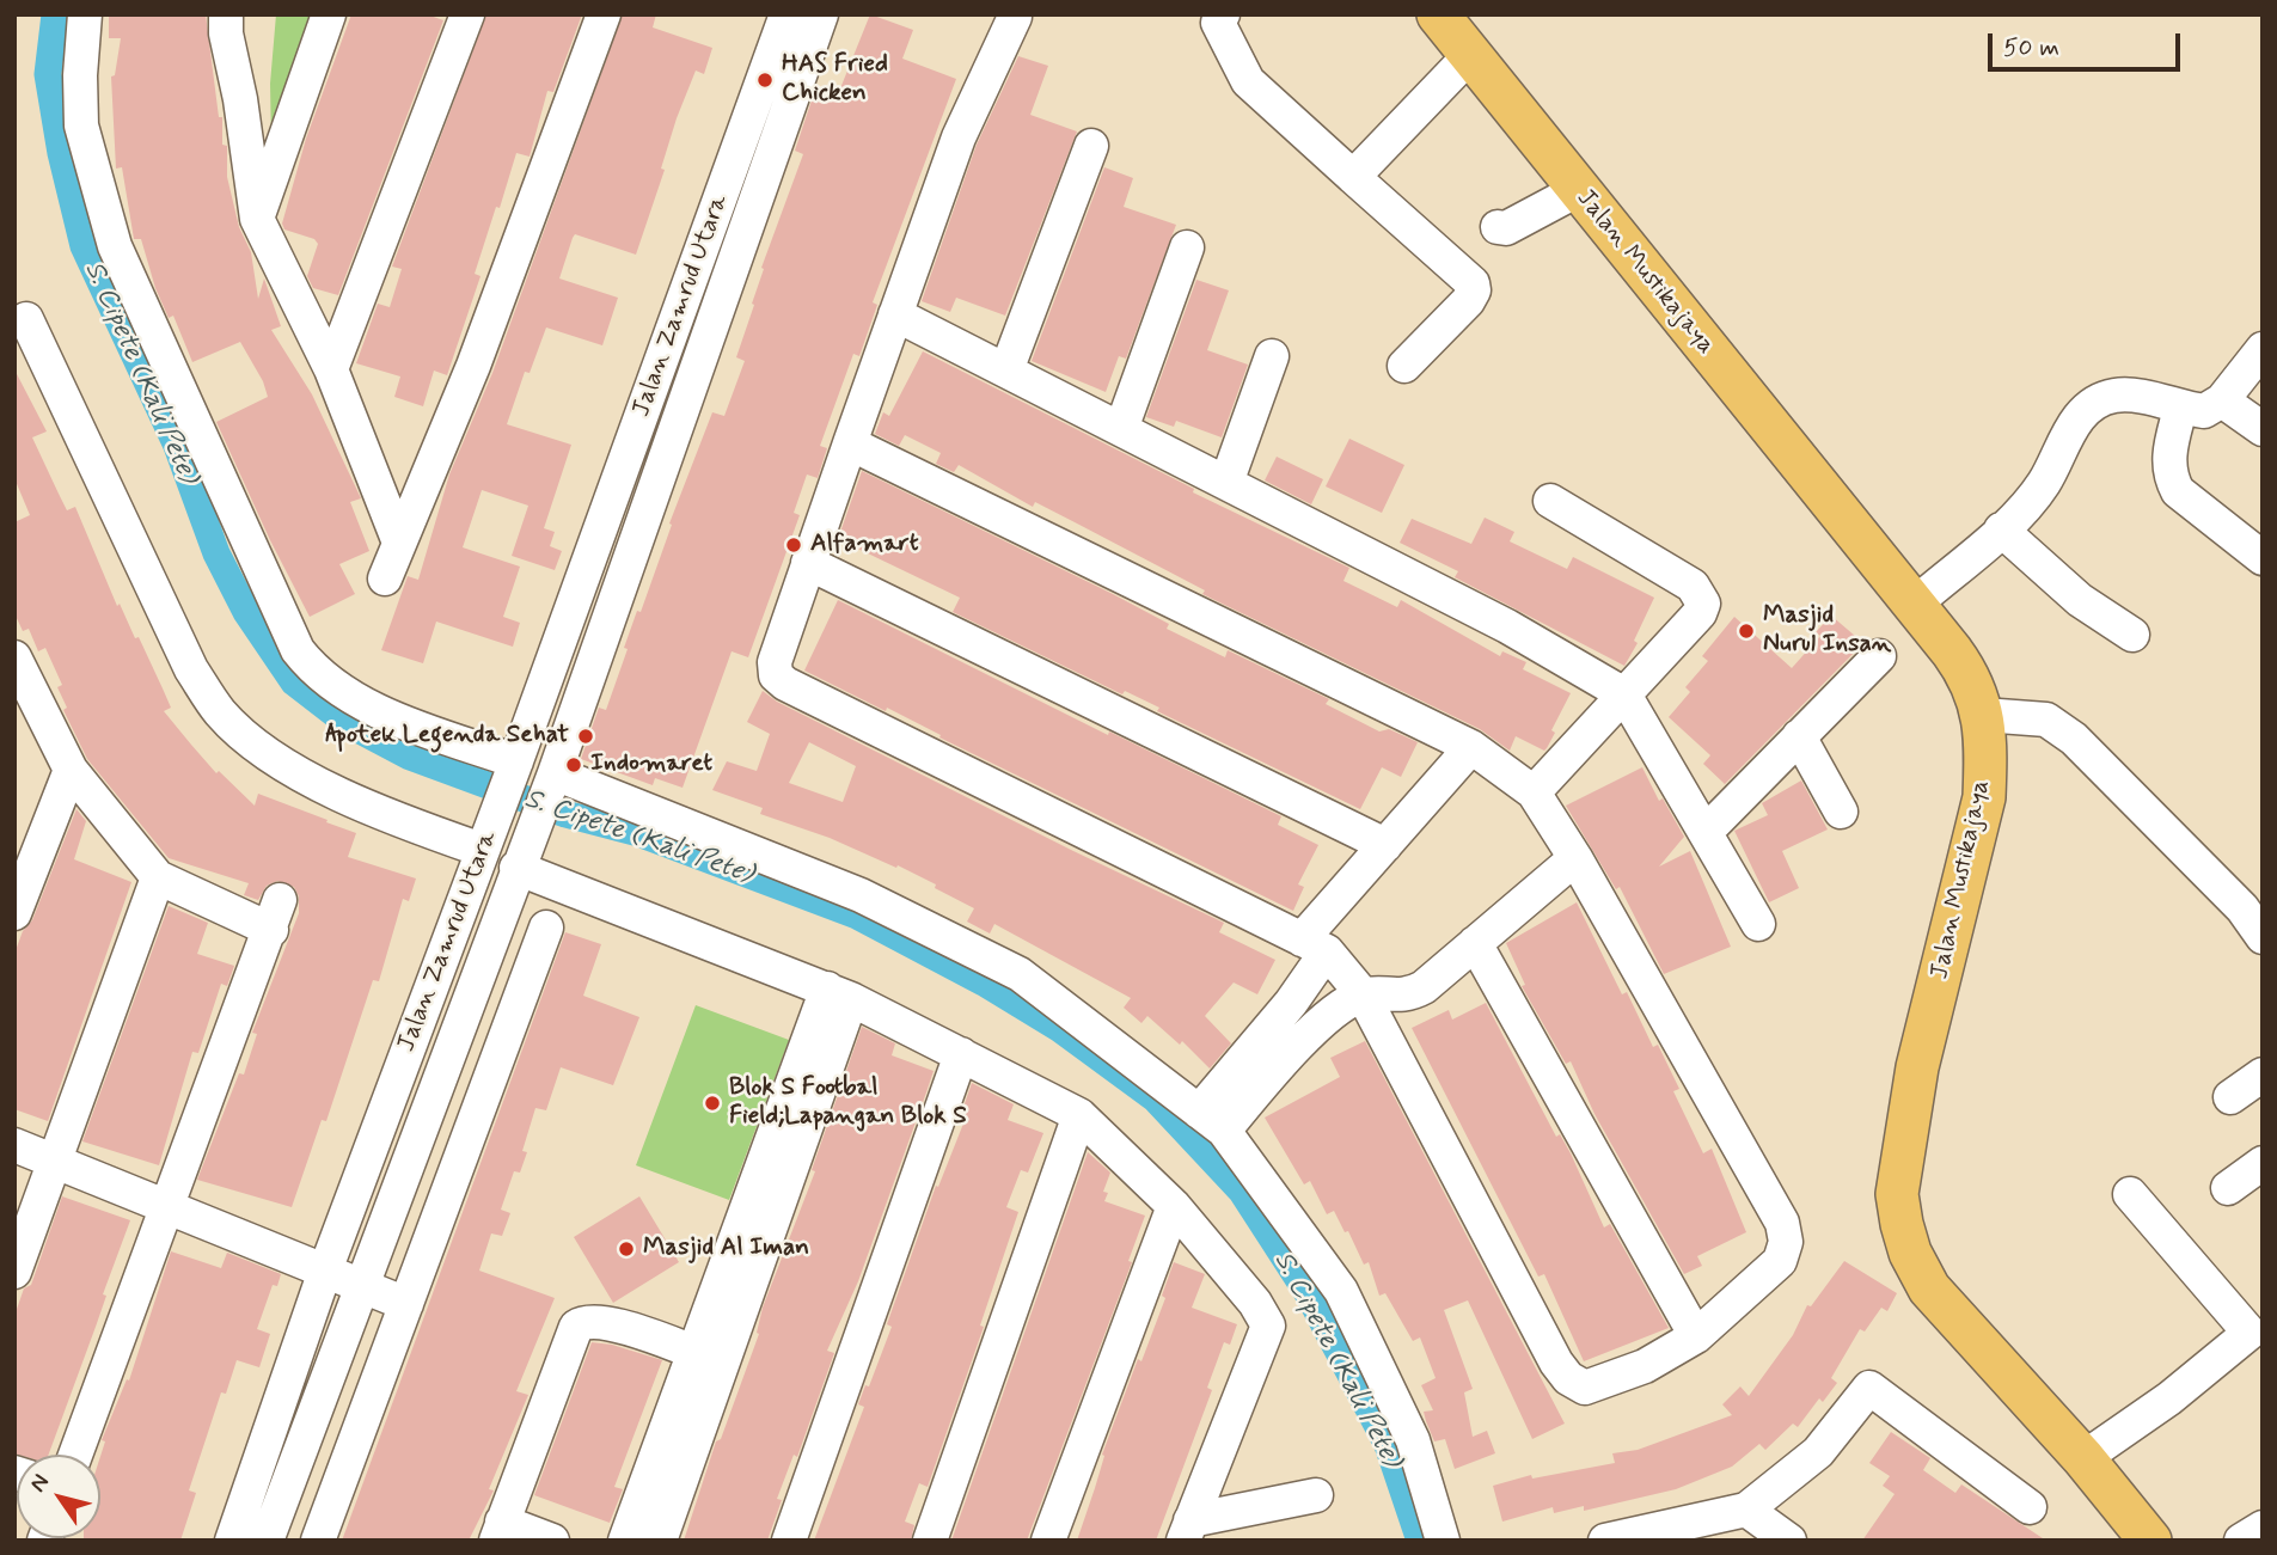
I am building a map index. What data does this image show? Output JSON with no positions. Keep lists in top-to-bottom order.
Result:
{
  "streets": {
    "main road": ["Jalan Mustikajaya"],
    "street": ["Jalan Zamrud Utara"]
  },
  "water": ["S. Cipete (Kali Pete)"],
  "places": [
    "HAS Fried Chicken",
    "Alfamart",
    "Masjid Nurul Insan",
    "Apotek Legenda Sehat",
    "Indomaret",
    "Blok S Footbal Field;Lapangan Blok S",
    "Masjid Al Iman"
  ],
  "scale_bar": "50 m",
  "north": "top left"
}
